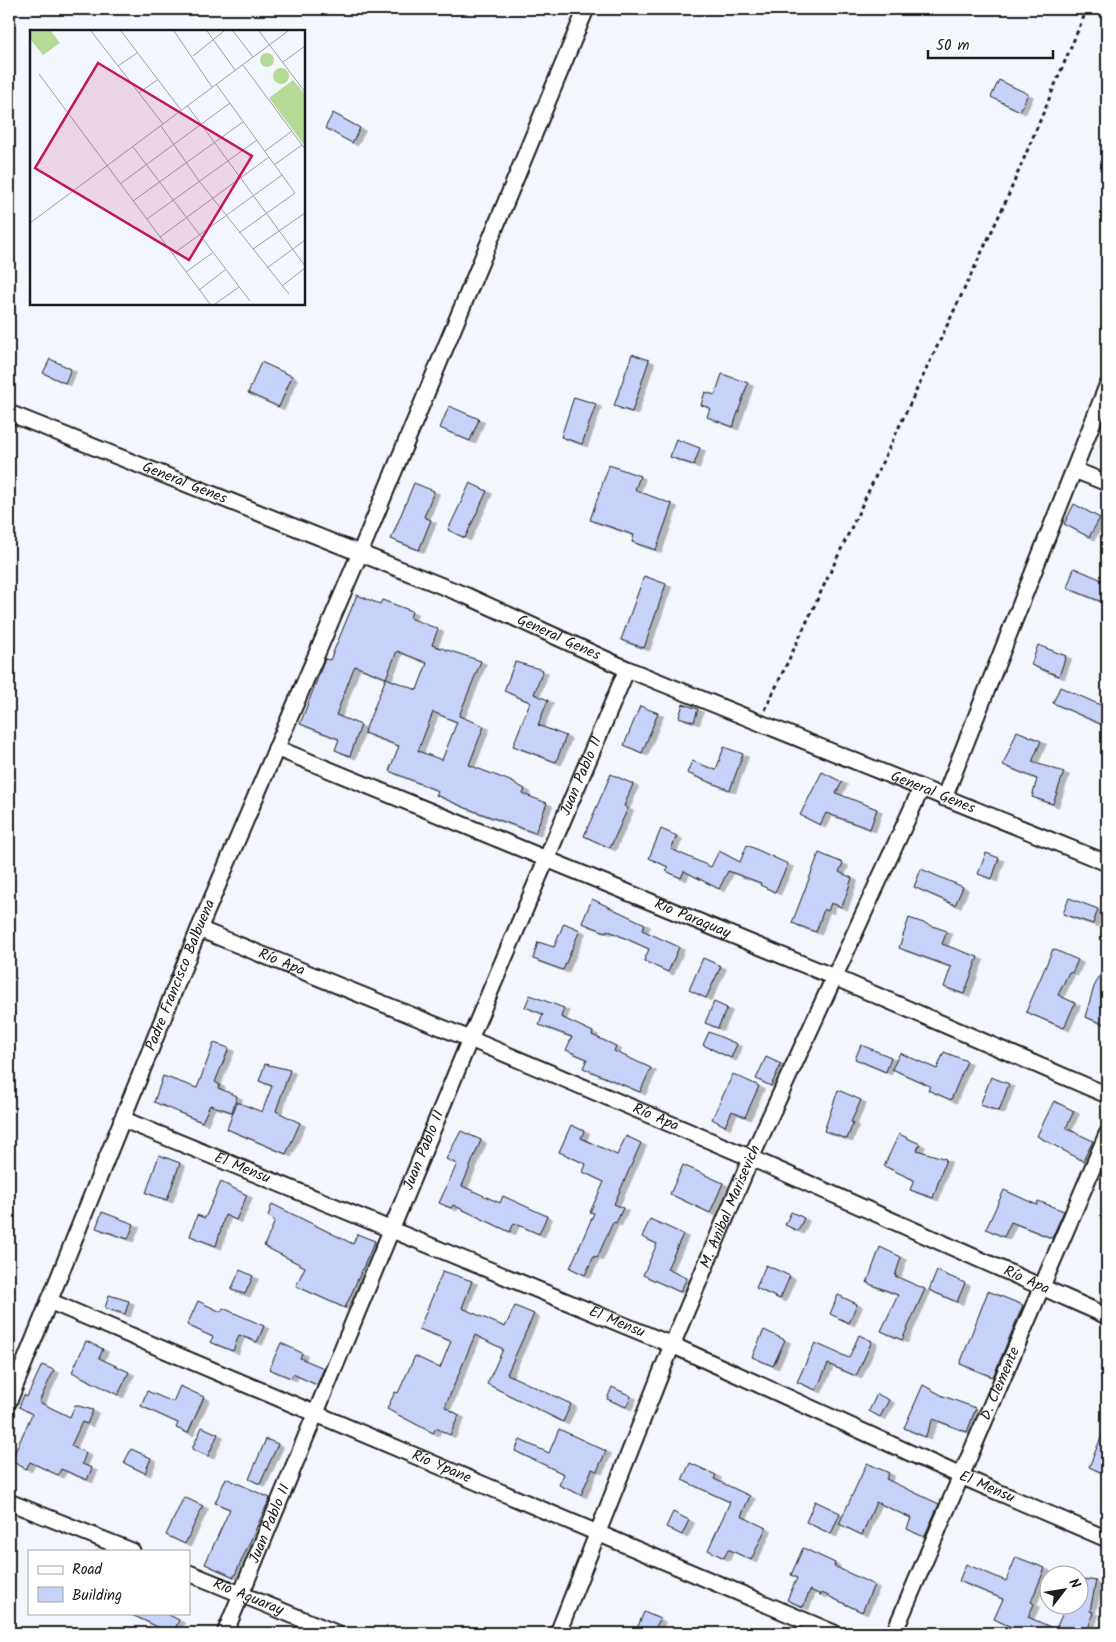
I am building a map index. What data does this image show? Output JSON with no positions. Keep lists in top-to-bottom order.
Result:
{
  "streets": {
    "street": [
      "General Genes",
      "Juan Pablo II",
      "Río Paraguay",
      "Río Apa",
      "Padre Francisco Balbuena",
      "El Mensu",
      "M. Anibal Marisevich",
      "D. Clemente",
      "Río Ypane",
      "Río Aguaray"
    ]
  },
  "crossings": [
    ["General Genes", "Juan Pablo II"],
    ["General Genes", "Padre Francisco Balbuena"],
    ["General Genes", "M. Anibal Marisevich"],
    ["Juan Pablo II", "Río Paraguay"],
    ["Juan Pablo II", "Río Apa"],
    ["Juan Pablo II", "El Mensu"],
    ["Juan Pablo II", "Río Ypane"],
    ["Juan Pablo II", "Río Aguaray"],
    ["Río Paraguay", "Padre Francisco Balbuena"],
    ["Río Paraguay", "M. Anibal Marisevich"],
    ["Río Apa", "Padre Francisco Balbuena"],
    ["Río Apa", "M. Anibal Marisevich"],
    ["Río Apa", "D. Clemente"],
    ["Padre Francisco Balbuena", "El Mensu"],
    ["Padre Francisco Balbuena", "Río Ypane"],
    ["El Mensu", "M. Anibal Marisevich"],
    ["El Mensu", "D. Clemente"],
    ["M. Anibal Marisevich", "Río Ypane"]
  ],
  "legend": ["Road", "Building"],
  "scale_bar": "50 m",
  "north": "top right"
}
